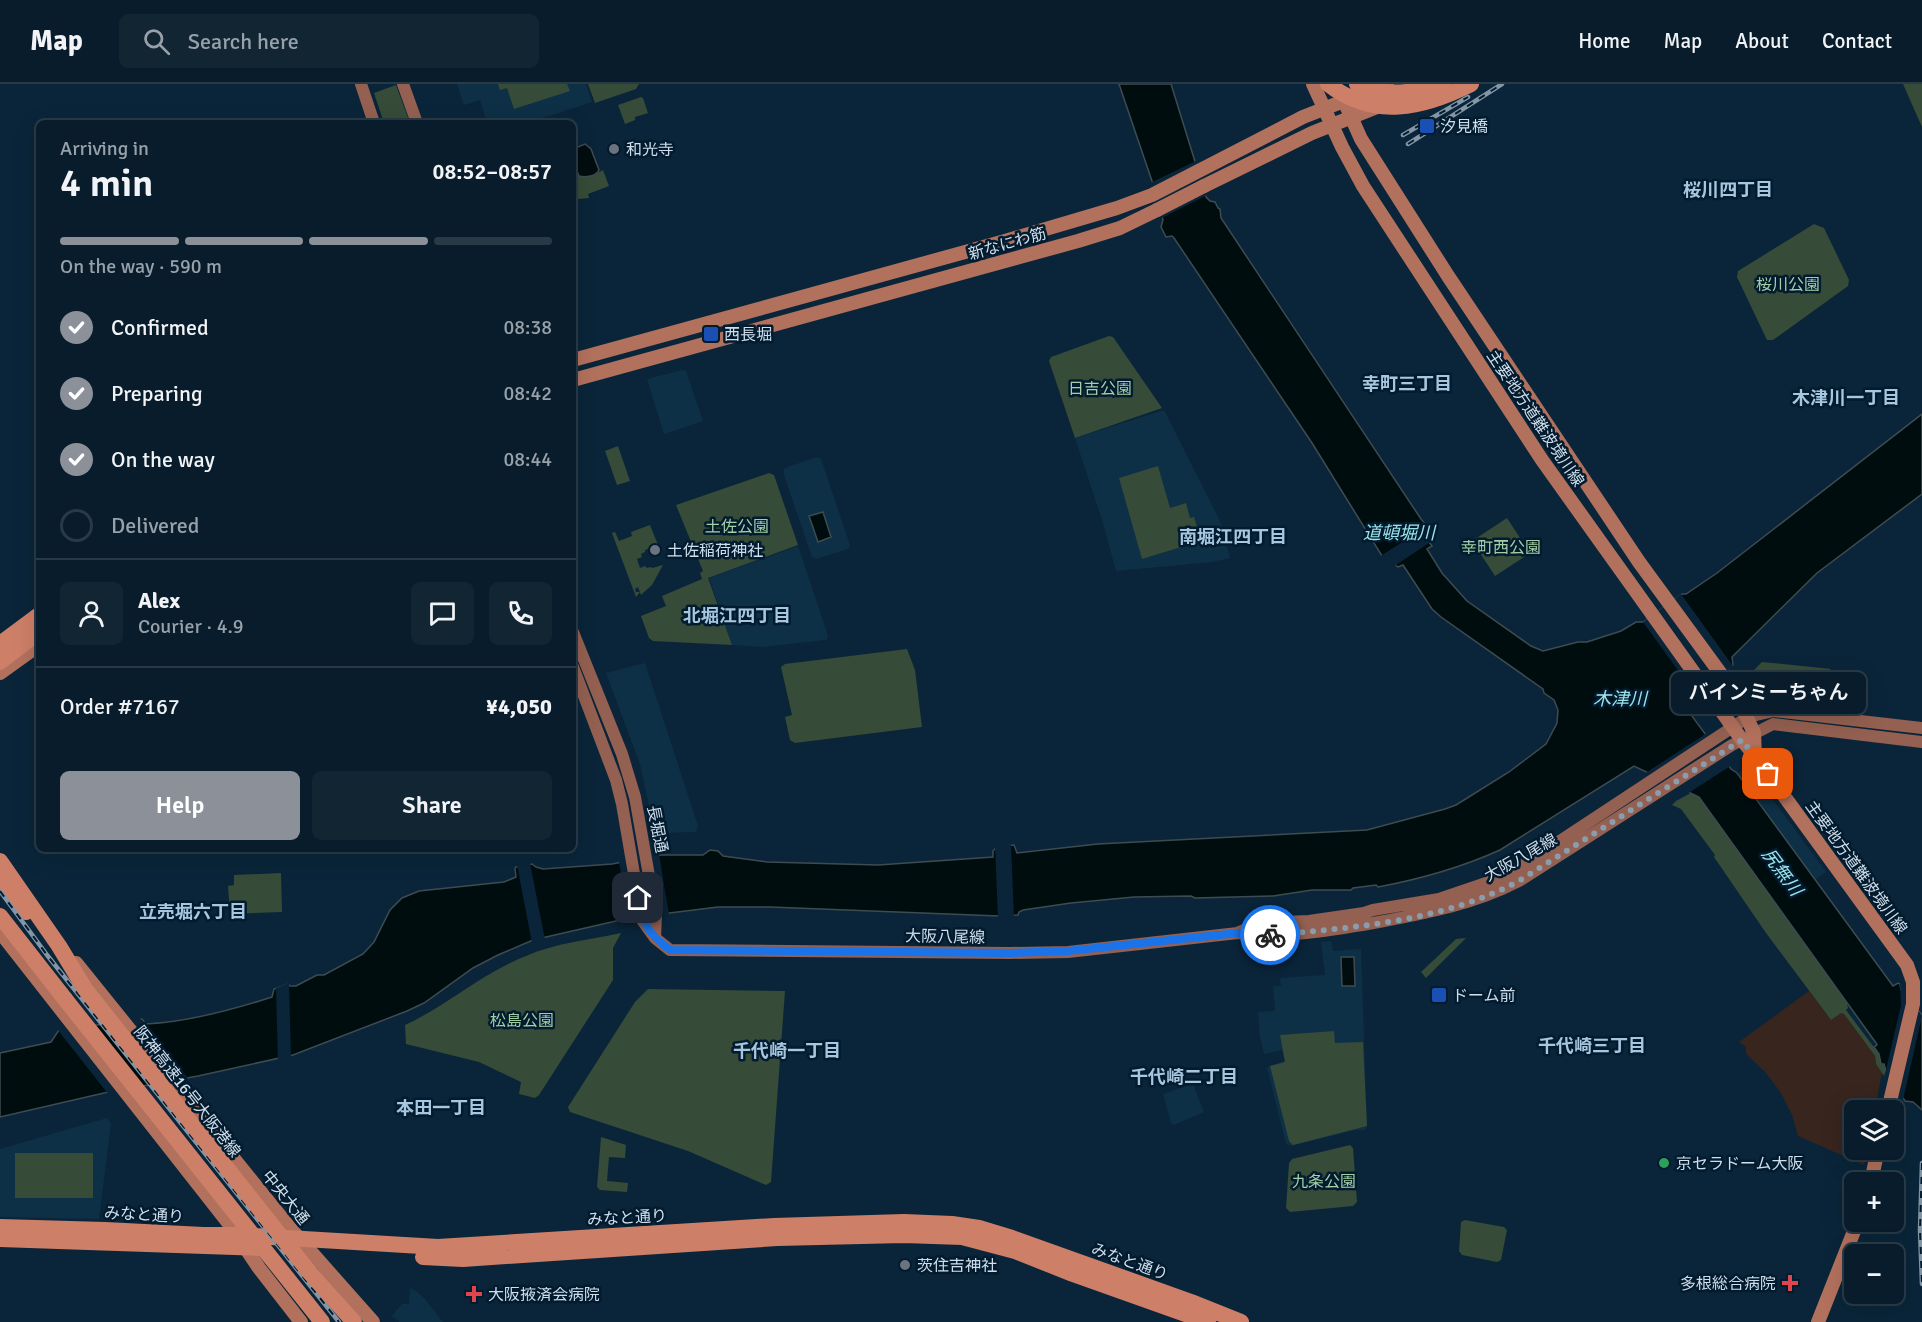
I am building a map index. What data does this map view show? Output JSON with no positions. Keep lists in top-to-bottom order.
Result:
{
  "streets": {
    "highway": ["阪神高速16号大阪港線", "みなと通り"],
    "main road": [
      "新なにわ筋",
      "主要地方道難波境川線",
      "長堀通",
      "大阪八尾線",
      "中央大通"
    ]
  },
  "crossings": [
    ["新なにわ筋", "主要地方道難波境川線"],
    ["主要地方道難波境川線", "大阪八尾線"],
    ["長堀通", "大阪八尾線"],
    ["中央大通", "みなと通り"]
  ],
  "districts": [
    "桜川四丁目",
    "幸町三丁目",
    "木津川一丁目",
    "南堀江四丁目",
    "北堀江四丁目",
    "立売堀六丁目",
    "千代崎三丁目",
    "千代崎一丁目",
    "千代崎二丁目",
    "本田一丁目"
  ],
  "water": ["道頓堀川", "木津川", "尻無川"],
  "parks": [
    "桜川公園",
    "日吉公園",
    "土佐公園",
    "幸町西公園",
    "松島公園",
    "九条公園"
  ],
  "places": {
    "transit": ["汐見橋", "西長堀", "ドーム前"],
    "other": [
      "和光寺",
      "土佐稲荷神社",
      "バインミーちゃん",
      "京セラドーム大阪",
      "茨住吉神社"
    ],
    "health": ["多根総合病院", "大阪掖済会病院"]
  },
  "page": {
    "header": "Map",
    "search": "Search here",
    "nav": [
      "Home",
      "Map",
      "About",
      "Contact"
    ],
    "heading": ["4 min", "Arriving in", "08:52–08:57"],
    "panel": [
      "Alex",
      "Courier · 4.9",
      "Order #7167",
      "¥4,050"
    ],
    "bar": "On the way · 590 m",
    "list": [
      ["Confirmed", "08:38"],
      ["Preparing", "08:42"],
      ["On the way", "08:44"],
      "Delivered"
    ],
    "bubble": "バインミーちゃん",
    "buttons": ["Help", "Share"],
    "map_buttons": ["+", "−"]
  }
}
